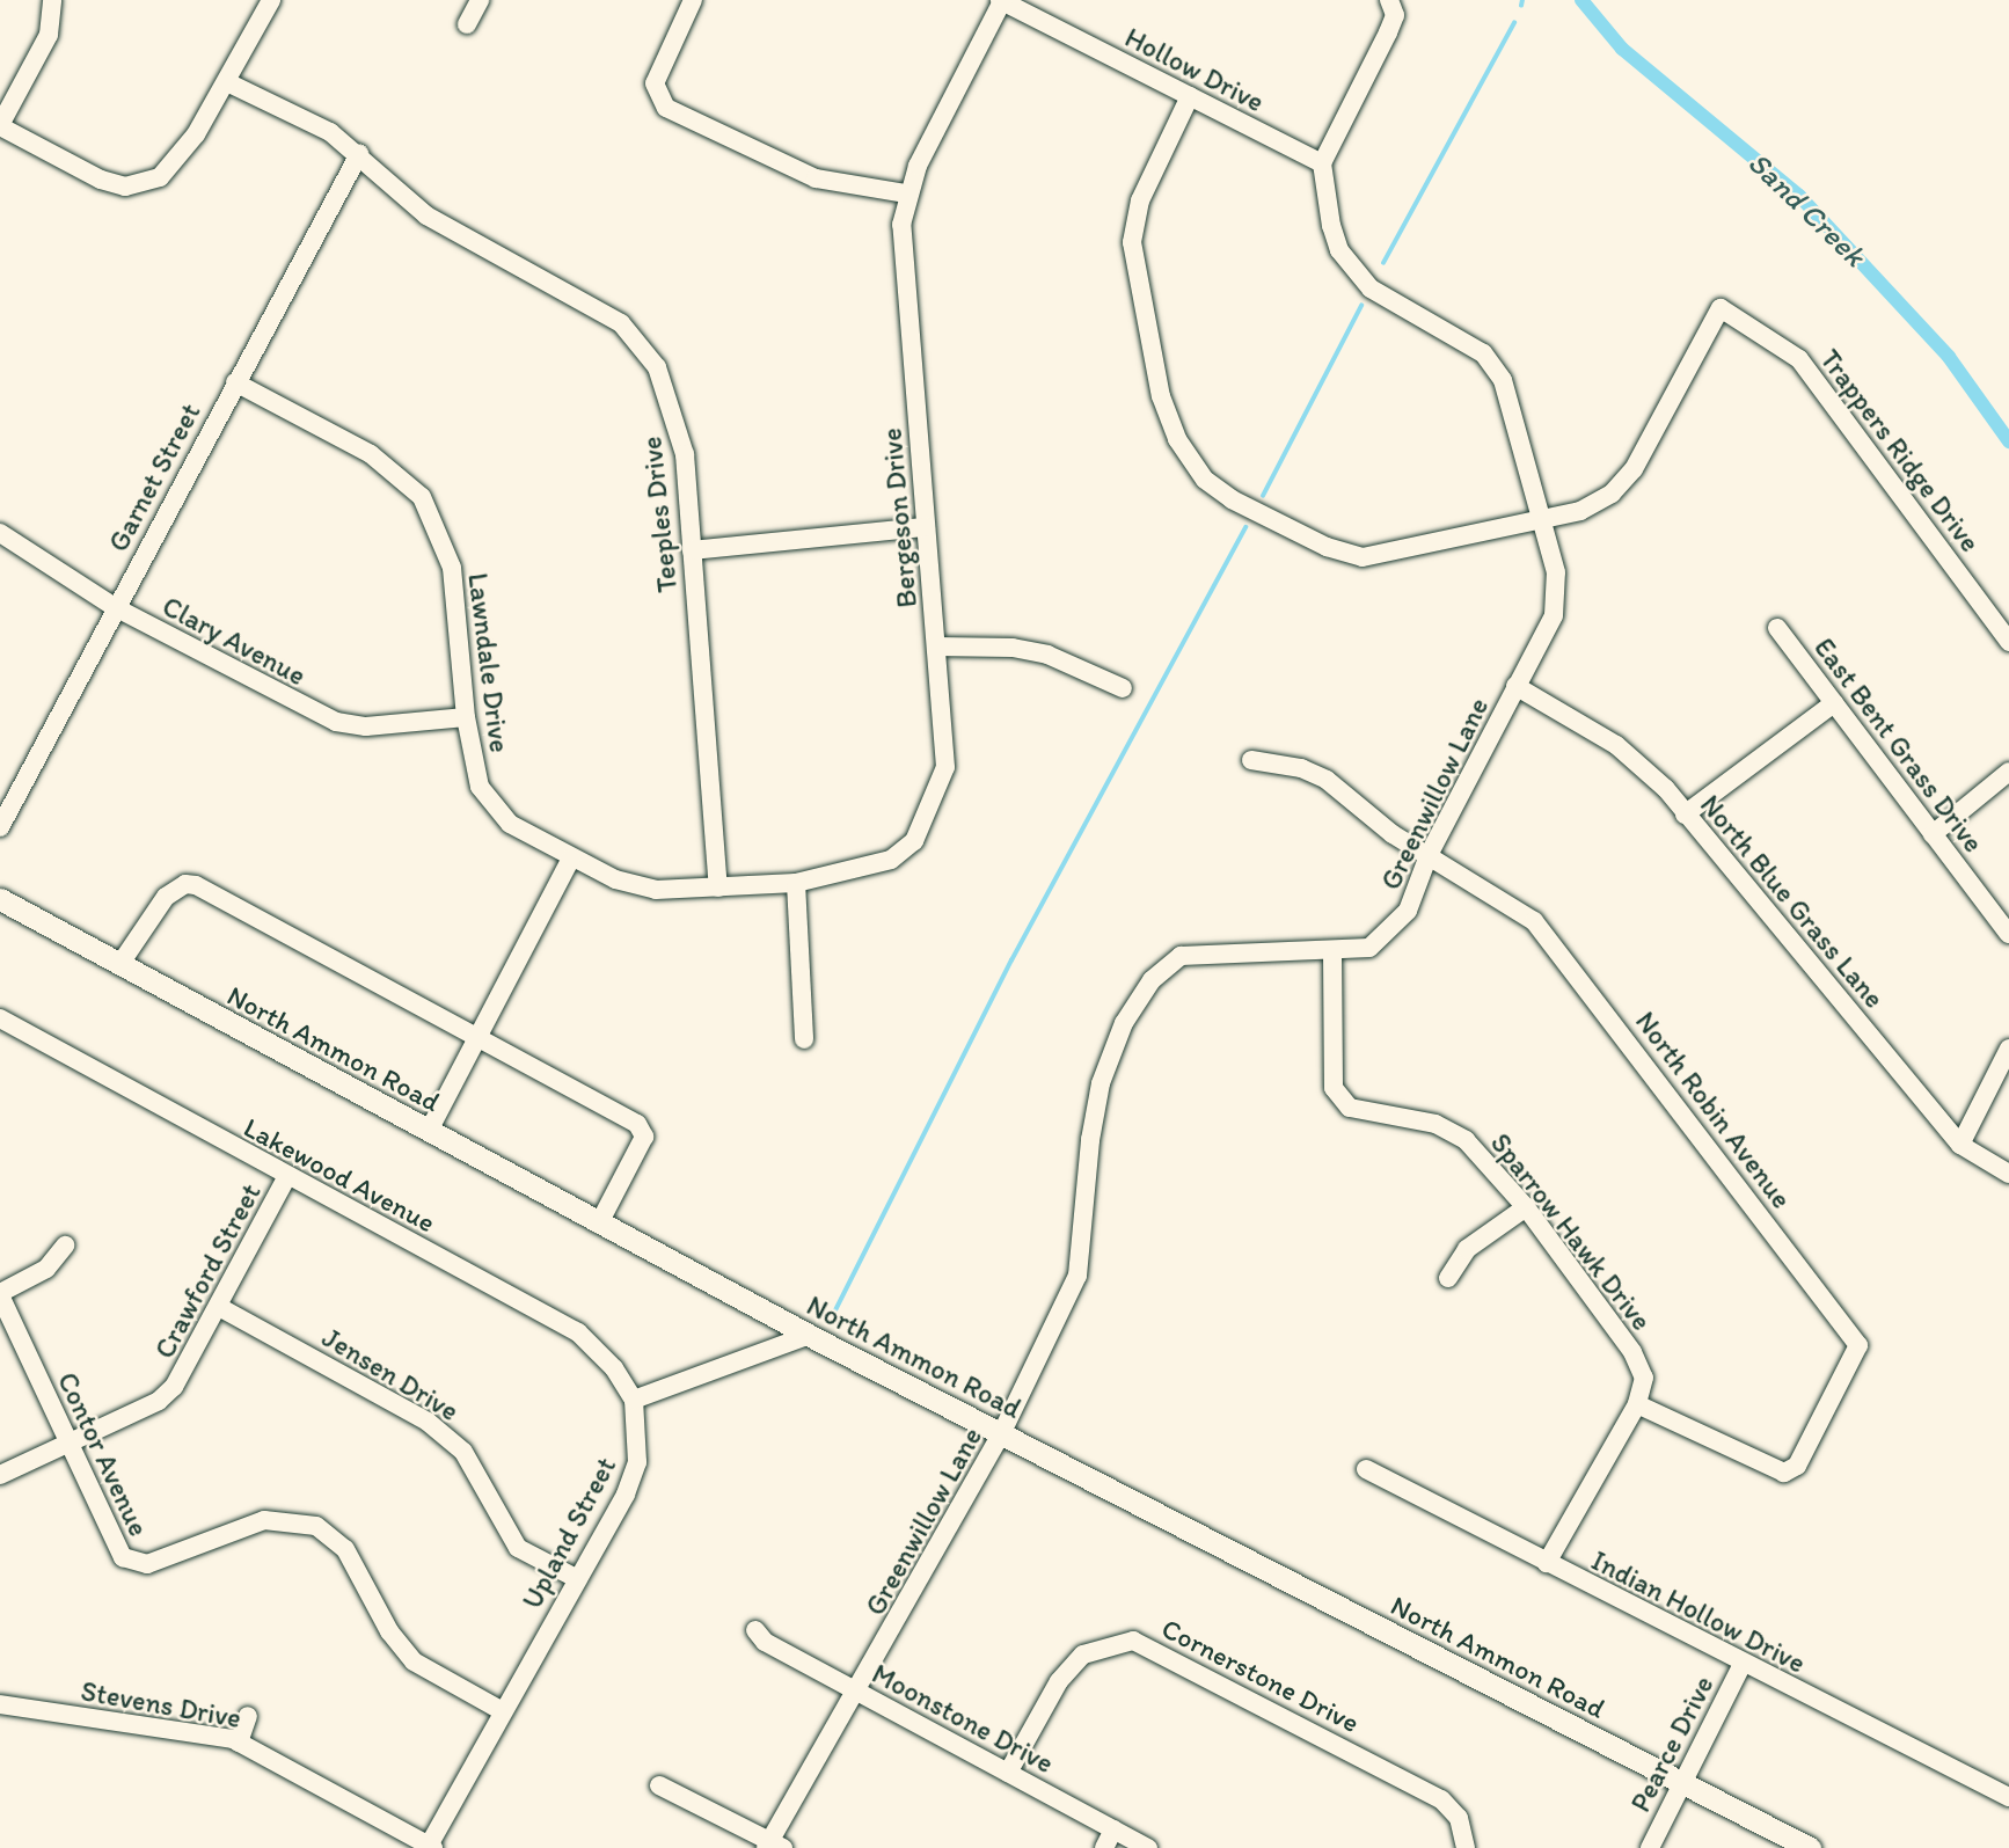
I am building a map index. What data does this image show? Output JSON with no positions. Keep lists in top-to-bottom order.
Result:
{
  "streets": {
    "main road": ["North Ammon Road"],
    "street": [
      "Hollow Drive",
      "Trappers Ridge Drive",
      "Garnet Street",
      "Teeples Drive",
      "Bergeson Drive",
      "Clary Avenue",
      "Lawndale Drive",
      "East Bent Grass Drive",
      "Greenwillow Lane",
      "North Blue Grass Lane",
      "North Robin Avenue",
      "Lakewood Avenue",
      "Sparrow Hawk Drive",
      "Crawford Street",
      "Jensen Drive",
      "Contor Avenue",
      "Upland Street",
      "Indian Hollow Drive",
      "Cornerstone Drive",
      "Stevens Drive",
      "Moonstone Drive",
      "Pearce Drive"
    ]
  },
  "crossings": [
    ["Hollow Drive", "Trappers Ridge Drive"],
    ["Hollow Drive", "Bergeson Drive"],
    ["Hollow Drive", "Greenwillow Lane"],
    ["Trappers Ridge Drive", "Greenwillow Lane"],
    ["Garnet Street", "Teeples Drive"],
    ["Garnet Street", "Clary Avenue"],
    ["Garnet Street", "Lawndale Drive"],
    ["Teeples Drive", "Bergeson Drive"],
    ["Teeples Drive", "Lawndale Drive"],
    ["Bergeson Drive", "Lawndale Drive"],
    ["Clary Avenue", "Lawndale Drive"],
    ["Greenwillow Lane", "North Blue Grass Lane"],
    ["Greenwillow Lane", "North Ammon Road"],
    ["Greenwillow Lane", "North Robin Avenue"],
    ["Greenwillow Lane", "Sparrow Hawk Drive"],
    ["Greenwillow Lane", "Moonstone Drive"],
    ["North Ammon Road", "Pearce Drive"],
    ["North Robin Avenue", "Sparrow Hawk Drive"],
    ["Lakewood Avenue", "Crawford Street"],
    ["Lakewood Avenue", "Upland Street"],
    ["Sparrow Hawk Drive", "Indian Hollow Drive"],
    ["Crawford Street", "Jensen Drive"],
    ["Crawford Street", "Contor Avenue"],
    ["Jensen Drive", "Upland Street"],
    ["Contor Avenue", "Upland Street"],
    ["Upland Street", "Stevens Drive"],
    ["Indian Hollow Drive", "Pearce Drive"],
    ["Cornerstone Drive", "Moonstone Drive"]
  ],
  "water": ["Sand Creek"]
}
